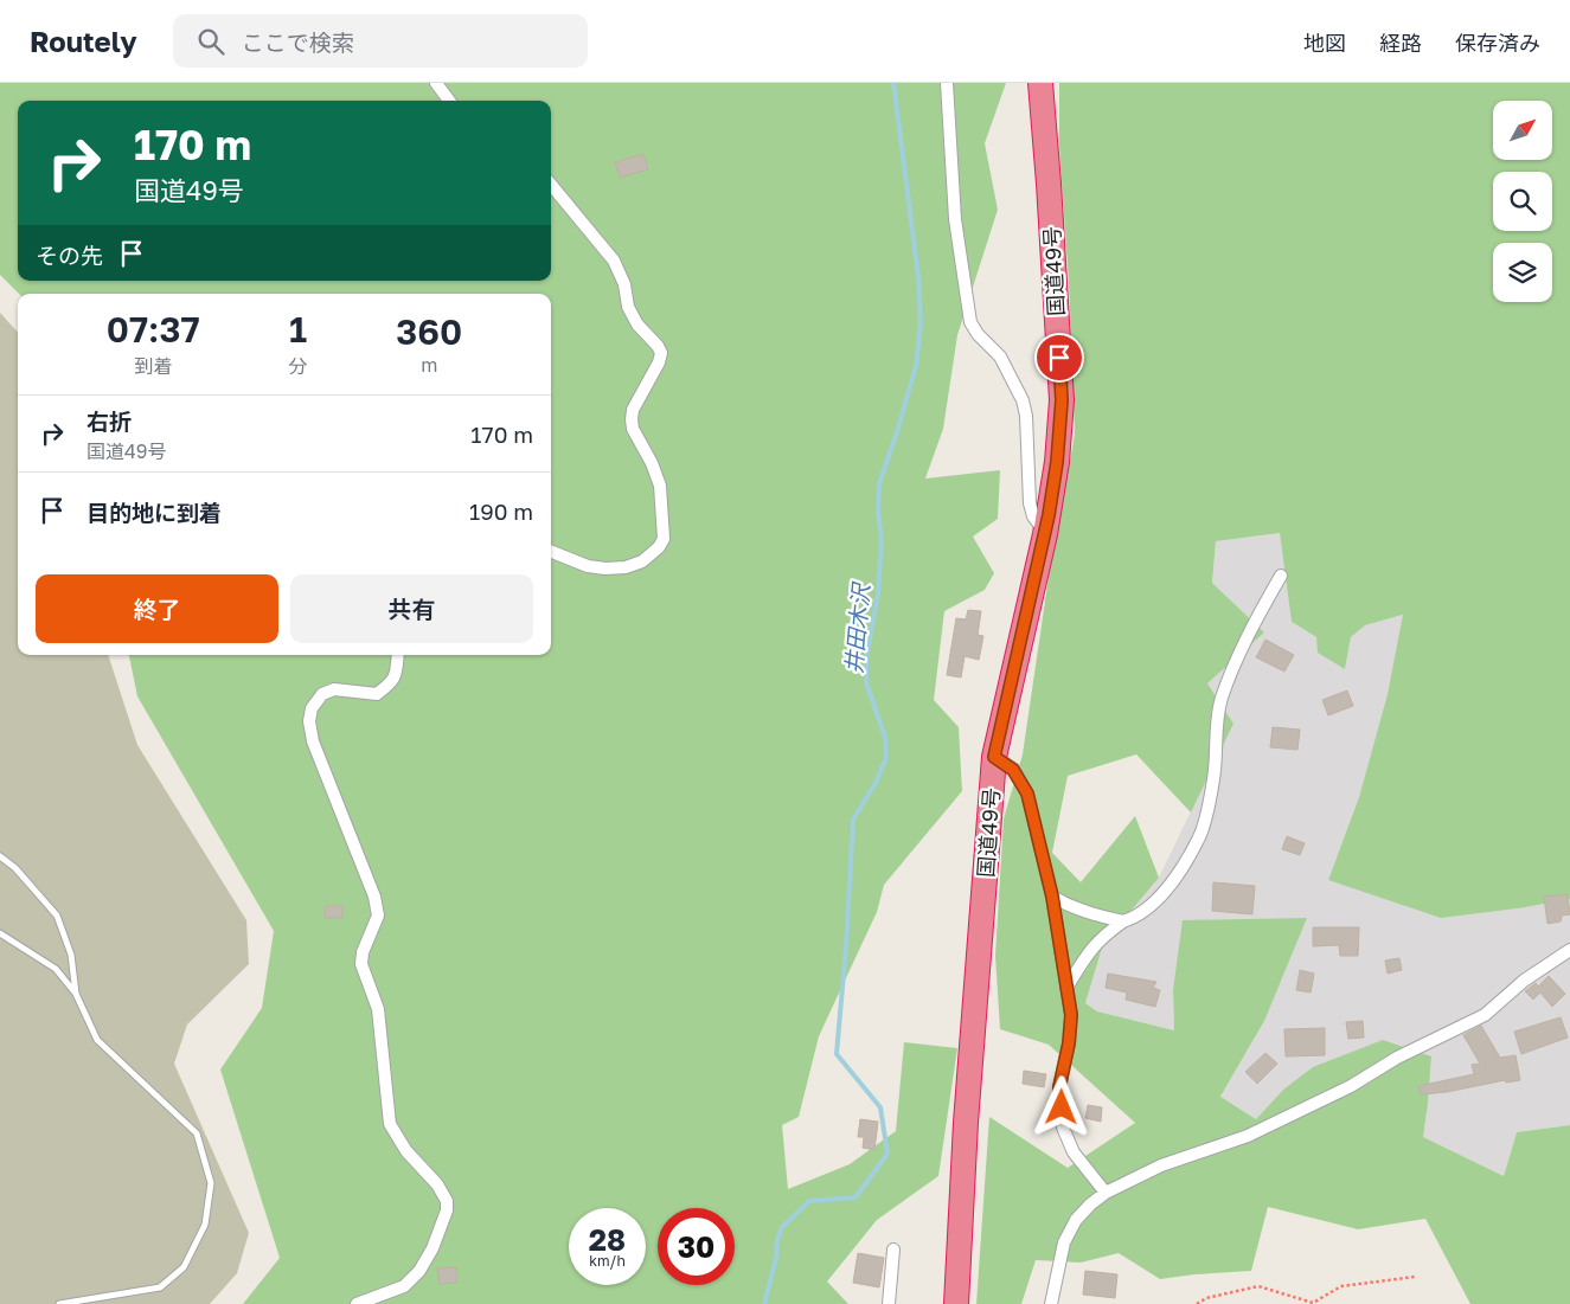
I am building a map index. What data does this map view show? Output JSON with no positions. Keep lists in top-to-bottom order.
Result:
{
  "streets": {
    "highway": ["国道49号"]
  },
  "water": ["井田木沢"],
  "north": "top right",
  "page": {
    "header": "Routely",
    "search": "ここで検索",
    "nav": ["地図", "経路", "保存済み"],
    "turn": ["170 m", "国道49号"],
    "then": "その先",
    "eta": [
      "07:37",
      "到着",
      "1",
      "分",
      "360",
      "m"
    ],
    "list": [
      {
        "name": "右折",
        "note": "国道49号",
        "value": "170 m"
      },
      {
        "name": "目的地に到着",
        "value": "190 m"
      }
    ],
    "buttons": ["終了", "共有"],
    "speed": "28 km/h",
    "limit": "30"
  }
}
